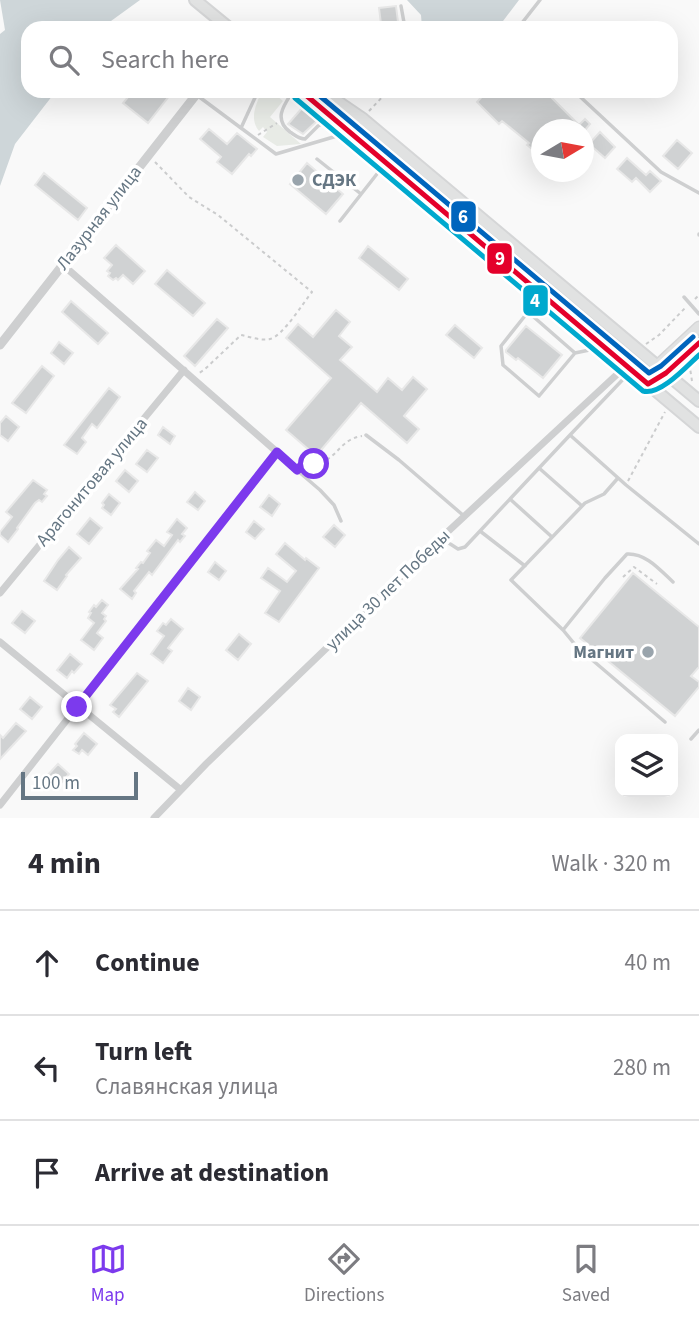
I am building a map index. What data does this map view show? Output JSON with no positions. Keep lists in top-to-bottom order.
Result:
{
  "streets": {
    "street": ["Лазурная улица", "Арагонитовая улица", "улица 30 лет Победы"]
  },
  "places": ["СДЭК", "Магнит"],
  "lines": ["transit line 9", "transit line 4", "transit line 6"],
  "scale_bar": "100 m",
  "north": "right",
  "page": {
    "search": "Search here",
    "scale": "100 m",
    "heading": ["4 min", "Walk · 320 m"],
    "list": [
      ["Continue", "40 m"],
      ["Turn left", "Славянская улица", "280 m"],
      "Arrive at destination"
    ],
    "nav": ["Map", "Directions", "Saved"]
  }
}
